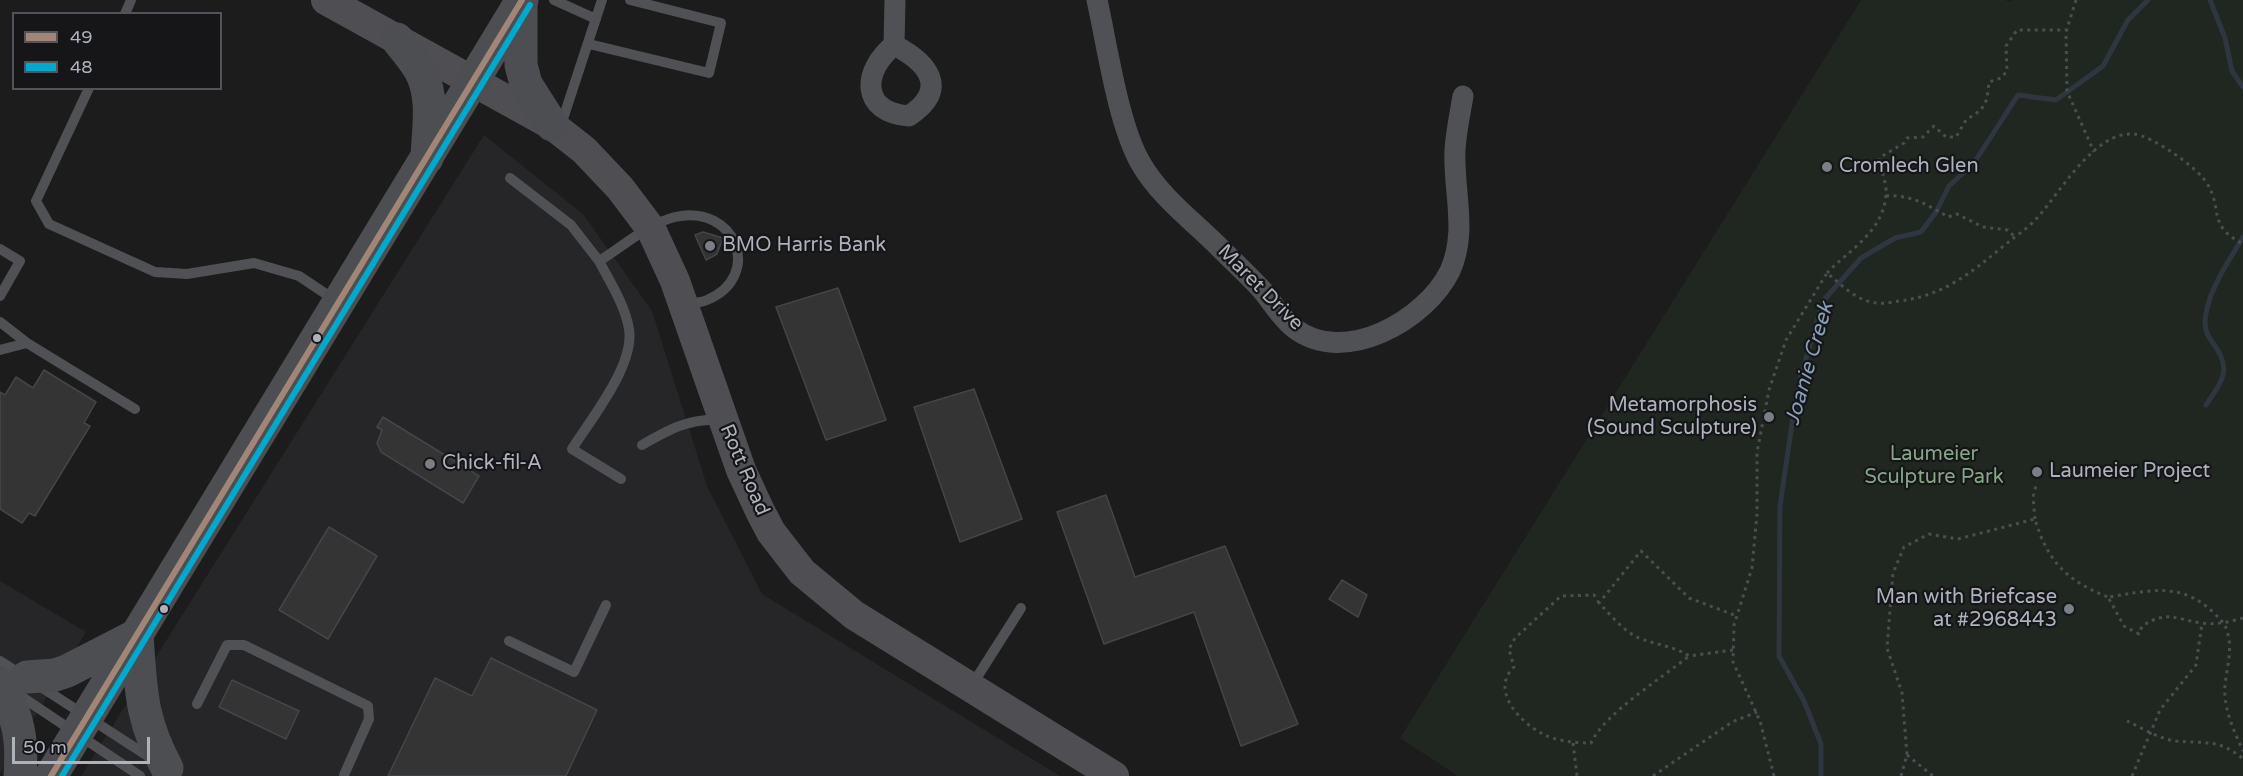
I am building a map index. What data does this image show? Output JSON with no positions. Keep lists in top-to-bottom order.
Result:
{
  "streets": {
    "street": ["Maret Drive", "Rott Road"]
  },
  "water": ["Joanie Creek"],
  "parks": ["Laumeier Sculpture Park"],
  "places": [
    "Cromlech Glen",
    "BMO Harris Bank",
    "Metamorphosis (Sound Sculpture)",
    "Chick-fil-A",
    "Laumeier Project",
    "Man with Briefcase at #2968443"
  ],
  "lines": ["transit line 49", "transit line 48"],
  "legend": ["49", "48"],
  "scale_bar": "50 m"
}
